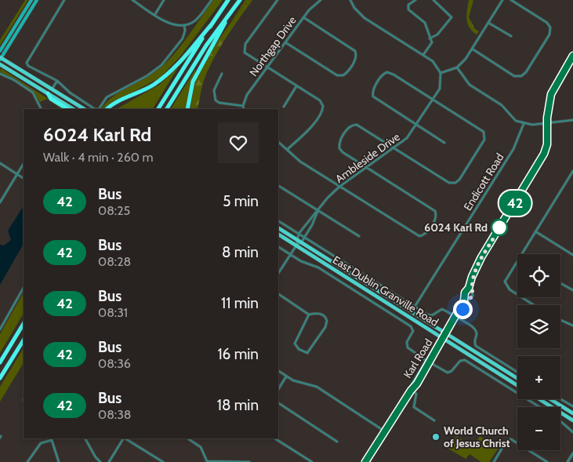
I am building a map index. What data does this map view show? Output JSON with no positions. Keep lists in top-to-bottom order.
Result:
{
  "streets": {
    "main road": ["East Dublin Granville Road", "Karl Road"],
    "street": ["Northgap Drive", "Ambleside Drive", "Endicott Road"]
  },
  "crossings": [
    ["Ambleside Drive", "East Dublin Granville Road"],
    ["Endicott Road", "East Dublin Granville Road"],
    ["East Dublin Granville Road", "Karl Road"]
  ],
  "places": ["6024 Karl Rd", "World Church of Jesus Christ"],
  "lines": ["bus line 42"],
  "page": {
    "on_map": "42",
    "heading": ["6024 Karl Rd", "Walk · 4 min · 260 m"],
    "list": [
      {
        "mark": "42",
        "name": "Bus",
        "note": "08:25",
        "value": "5 min"
      },
      {
        "mark": "42",
        "name": "Bus",
        "note": "08:28",
        "value": "8 min"
      },
      {
        "mark": "42",
        "name": "Bus",
        "note": "08:31",
        "value": "11 min"
      },
      {
        "mark": "42",
        "name": "Bus",
        "note": "08:36",
        "value": "16 min"
      },
      {
        "mark": "42",
        "name": "Bus",
        "note": "08:38",
        "value": "18 min"
      }
    ],
    "map_buttons": ["+", "−"]
  }
}
